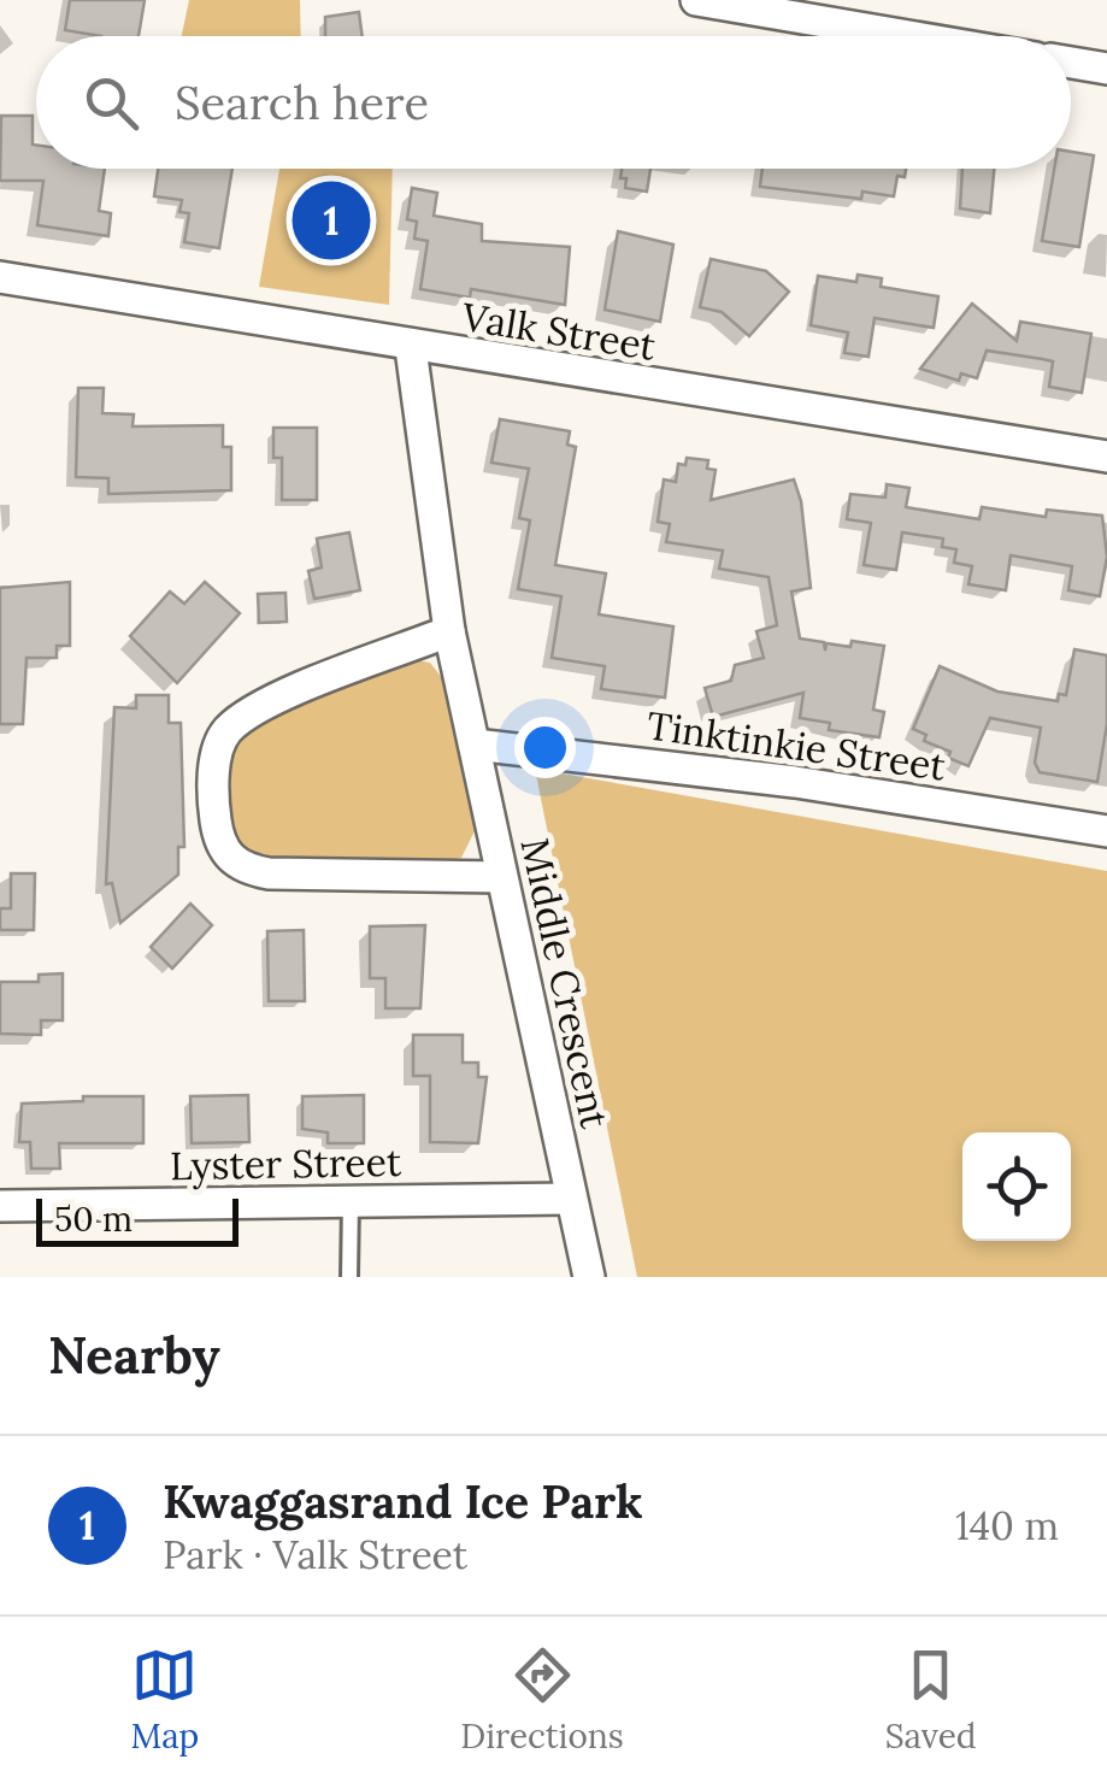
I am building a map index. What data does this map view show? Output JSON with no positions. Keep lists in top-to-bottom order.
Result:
{
  "streets": {
    "street": [
      "Valk Street",
      "Tinktinkie Street",
      "Middle Crescent",
      "Lyster Street"
    ]
  },
  "crossings": [
    ["Valk Street", "Middle Crescent"],
    ["Tinktinkie Street", "Middle Crescent"],
    ["Middle Crescent", "Lyster Street"]
  ],
  "scale_bar": "50 m",
  "page": {
    "search": "Search here",
    "pins": "1",
    "scale": "50 m",
    "heading": "Nearby",
    "list": [
      {
        "mark": "1",
        "name": "Kwaggasrand Ice Park",
        "note": "Park · Valk Street",
        "value": "140 m"
      }
    ],
    "nav": ["Map", "Directions", "Saved"]
  }
}
